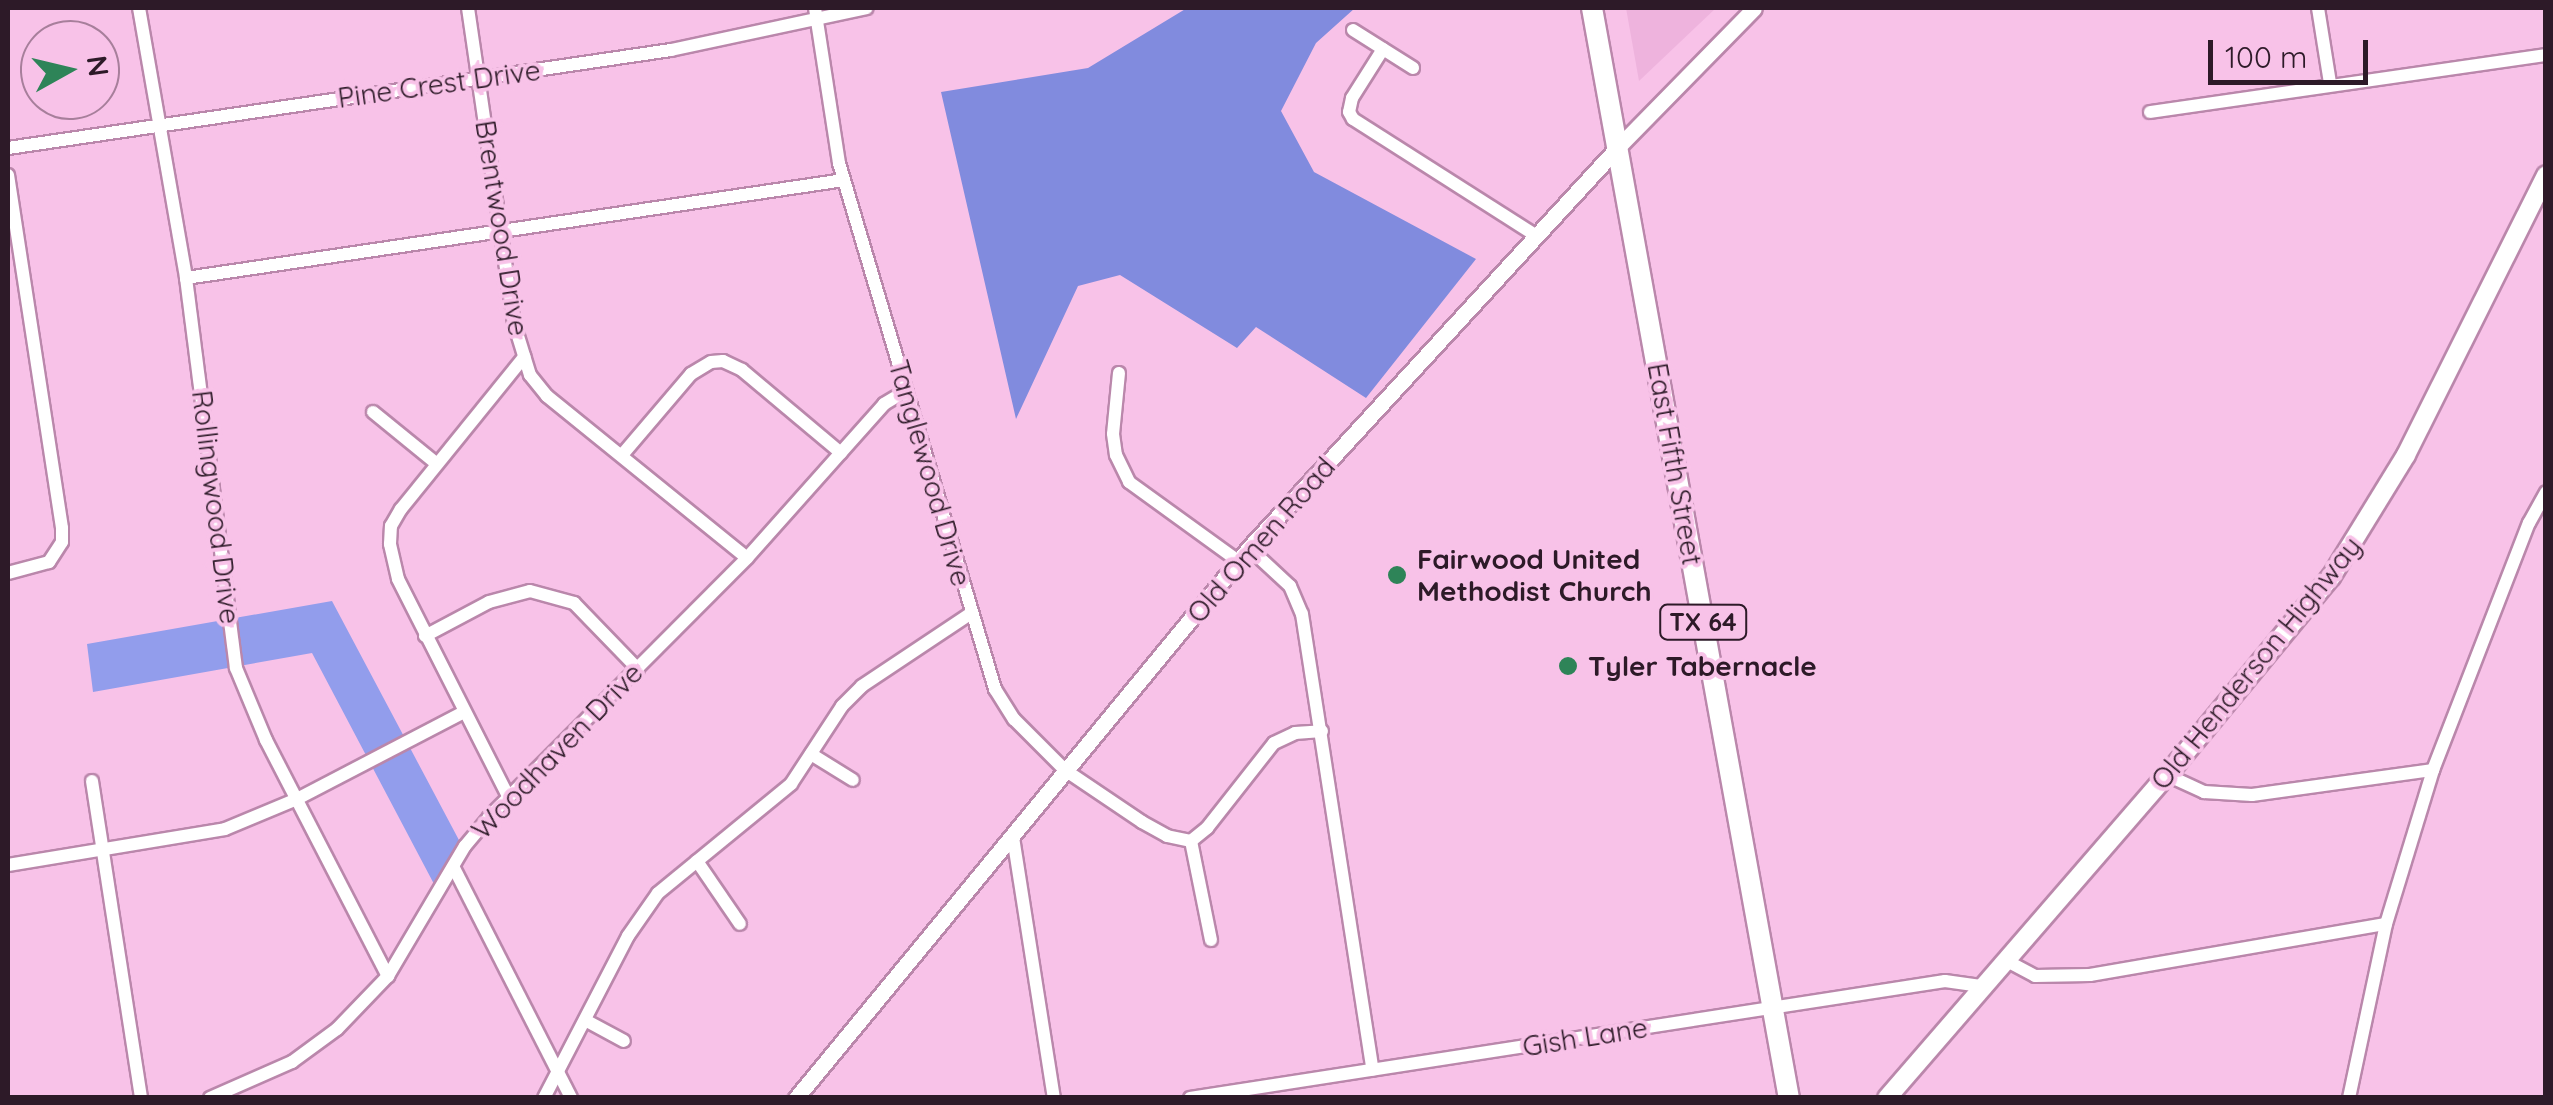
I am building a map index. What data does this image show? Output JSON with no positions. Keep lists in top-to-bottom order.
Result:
{
  "streets": {
    "main road": ["East Fifth Street", "TX 64", "Old Henderson Highway"],
    "street": [
      "Pine Crest Drive",
      "Brentwood Drive",
      "Tanglewood Drive",
      "Rollingwood Drive",
      "Old Omen Road",
      "Woodhaven Drive",
      "Gish Lane"
    ]
  },
  "crossings": [
    ["Pine Crest Drive", "Brentwood Drive"],
    ["Pine Crest Drive", "Tanglewood Drive"],
    ["Pine Crest Drive", "Rollingwood Drive"],
    ["Brentwood Drive", "Woodhaven Drive"],
    ["East Fifth Street", "Old Omen Road"],
    ["East Fifth Street", "Gish Lane"],
    ["Tanglewood Drive", "Old Omen Road"],
    ["Tanglewood Drive", "Woodhaven Drive"],
    ["Rollingwood Drive", "Woodhaven Drive"],
    ["Old Henderson Highway", "Gish Lane"]
  ],
  "places": ["Fairwood United Methodist Church", "Tyler Tabernacle"],
  "scale_bar": "100 m",
  "north": "right"
}
